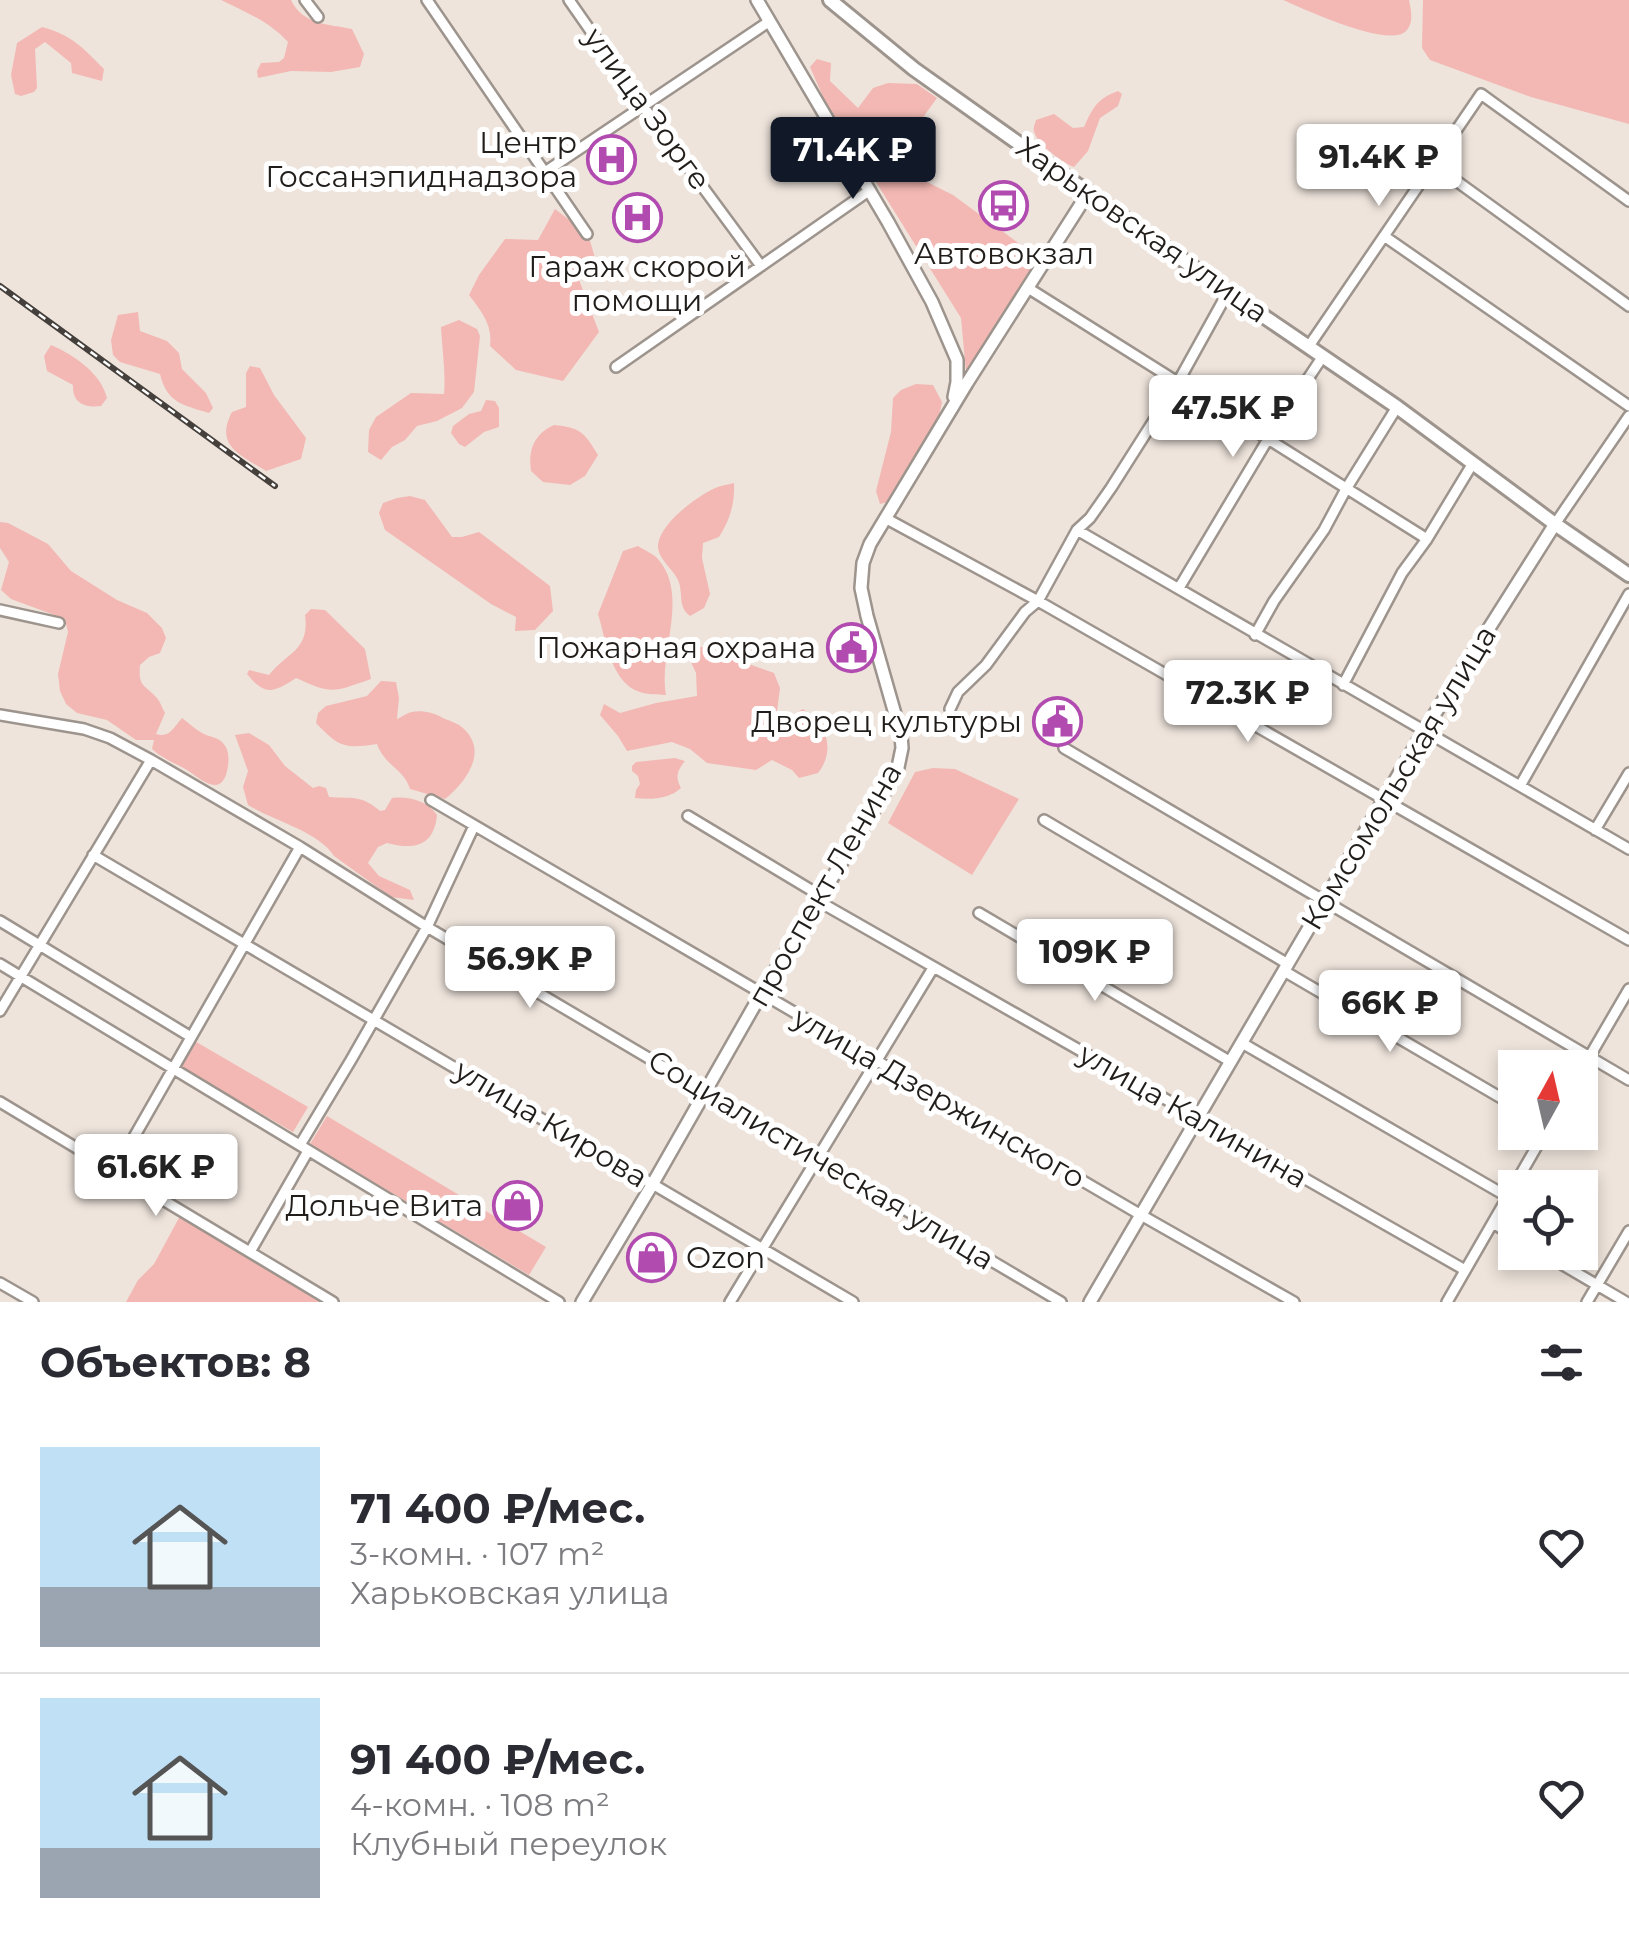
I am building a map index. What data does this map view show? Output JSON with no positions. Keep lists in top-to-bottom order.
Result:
{
  "streets": {
    "highway": ["Харьковская улица"],
    "main road": ["Комсомольская улица", "проспект Ленина"],
    "street": [
      "улица Зорге",
      "улица Дзержинского",
      "улица Калинина",
      "улица Кирова",
      "Социалистическая улица"
    ]
  },
  "crossings": [
    ["Харьковская улица", "Комсомольская улица"],
    ["Харьковская улица", "проспект Ленина"],
    ["Комсомольская улица", "улица Дзержинского"],
    ["Комсомольская улица", "улица Калинина"],
    ["проспект Ленина", "улица Дзержинского"],
    ["проспект Ленина", "улица Калинина"],
    ["проспект Ленина", "улица Кирова"],
    ["проспект Ленина", "Социалистическая улица"]
  ],
  "places": {
    "hospital": ["Центр Госсанэпиднадзора", "Гараж скорой помощи"],
    "bus stop": ["Автовокзал"],
    "public building": ["Пожарная охрана", "Дворец культуры"],
    "shop": ["Дольче Вита", "Ozon"]
  },
  "north": "top",
  "page": {
    "price": [
      "71.4K ₽",
      "91.4K ₽",
      "47.5K ₽",
      "72.3K ₽",
      "109K ₽",
      "56.9K ₽",
      "66K ₽",
      "61.6K ₽"
    ],
    "heading": "Объектов: 8",
    "list": [
      {
        "name": "71 400 ₽/мес.",
        "note": "3-комн. · 107 m² · Харьковская улица"
      },
      {
        "name": "91 400 ₽/мес.",
        "note": "4-комн. · 108 m² · Клубный переулок"
      }
    ]
  }
}
